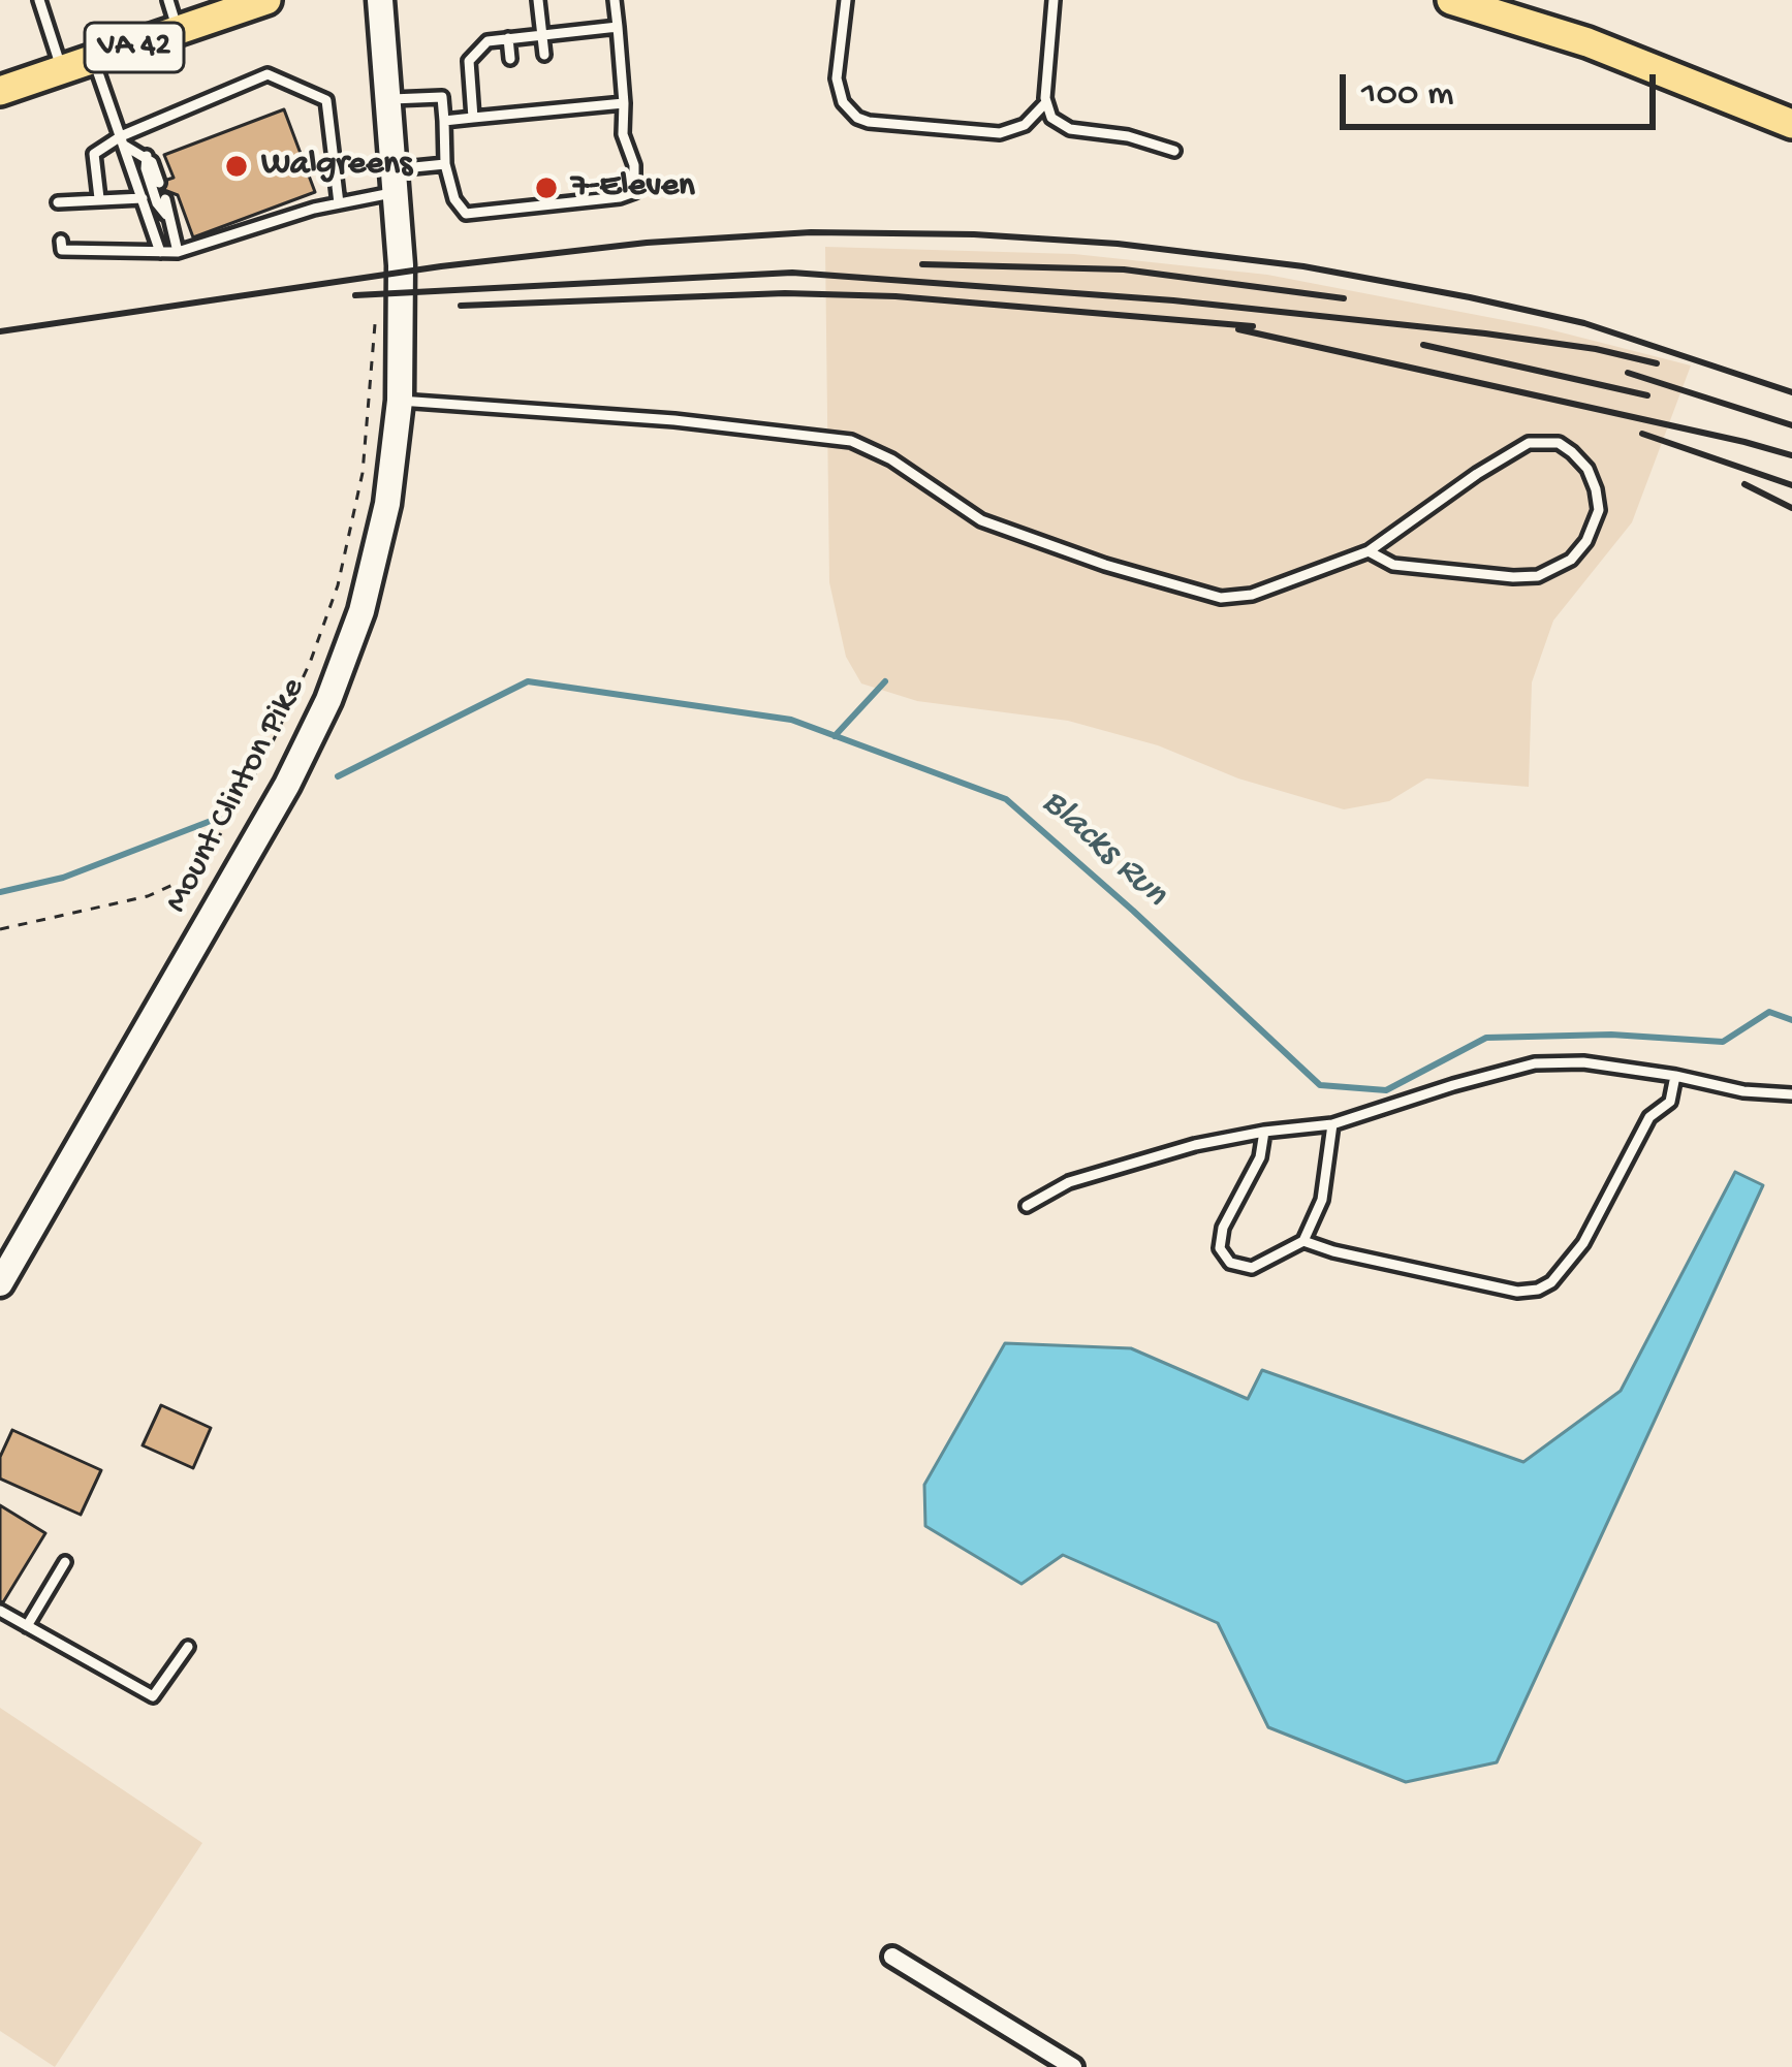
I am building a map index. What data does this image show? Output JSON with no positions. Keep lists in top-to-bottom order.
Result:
{
  "streets": {
    "main road": ["VA 42", "Mount Clinton Pike"]
  },
  "water": ["Blacks Run"],
  "places": ["Walgreens", "7-Eleven"],
  "scale_bar": "100 m"
}
